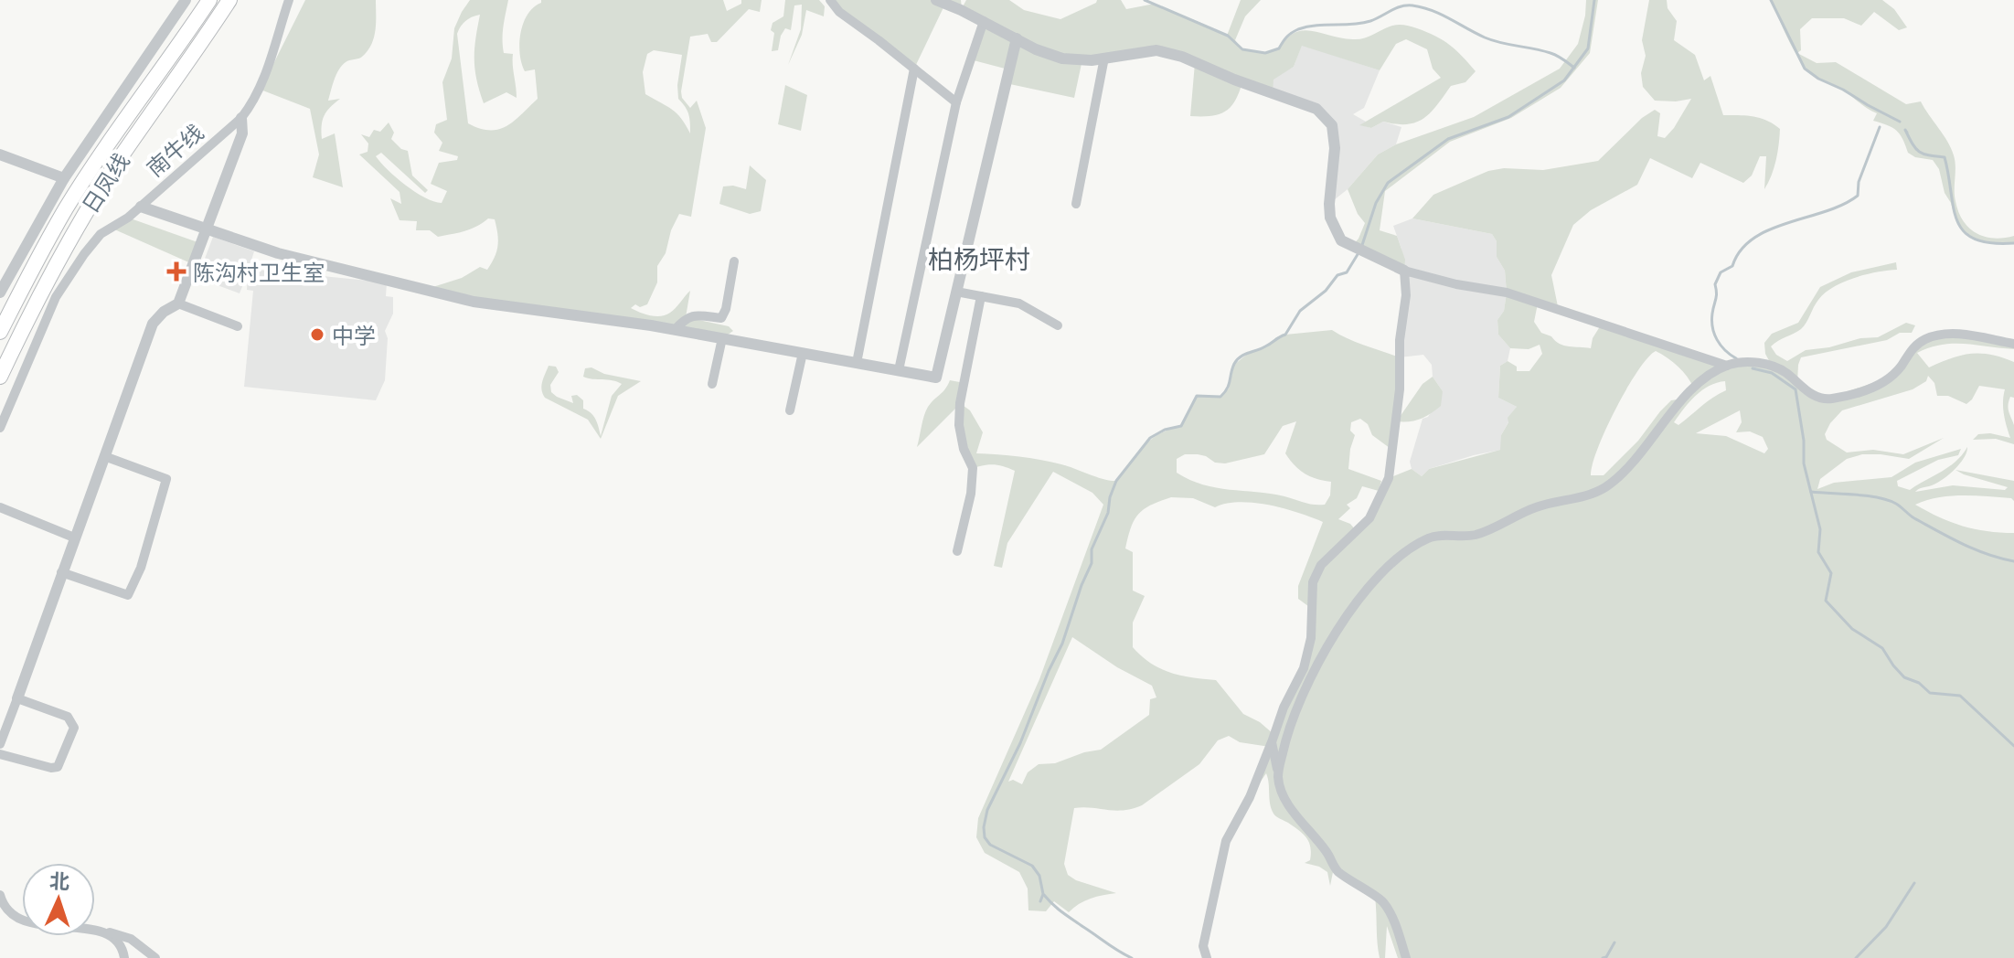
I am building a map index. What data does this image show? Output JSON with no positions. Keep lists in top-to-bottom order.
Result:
{
  "streets": {
    "highway": ["日凤线"],
    "street": ["南牛线"]
  },
  "districts": ["柏杨坪村"],
  "places": {
    "health": ["陈沟村卫生室"],
    "other": ["中学"]
  },
  "north": "top"
}
